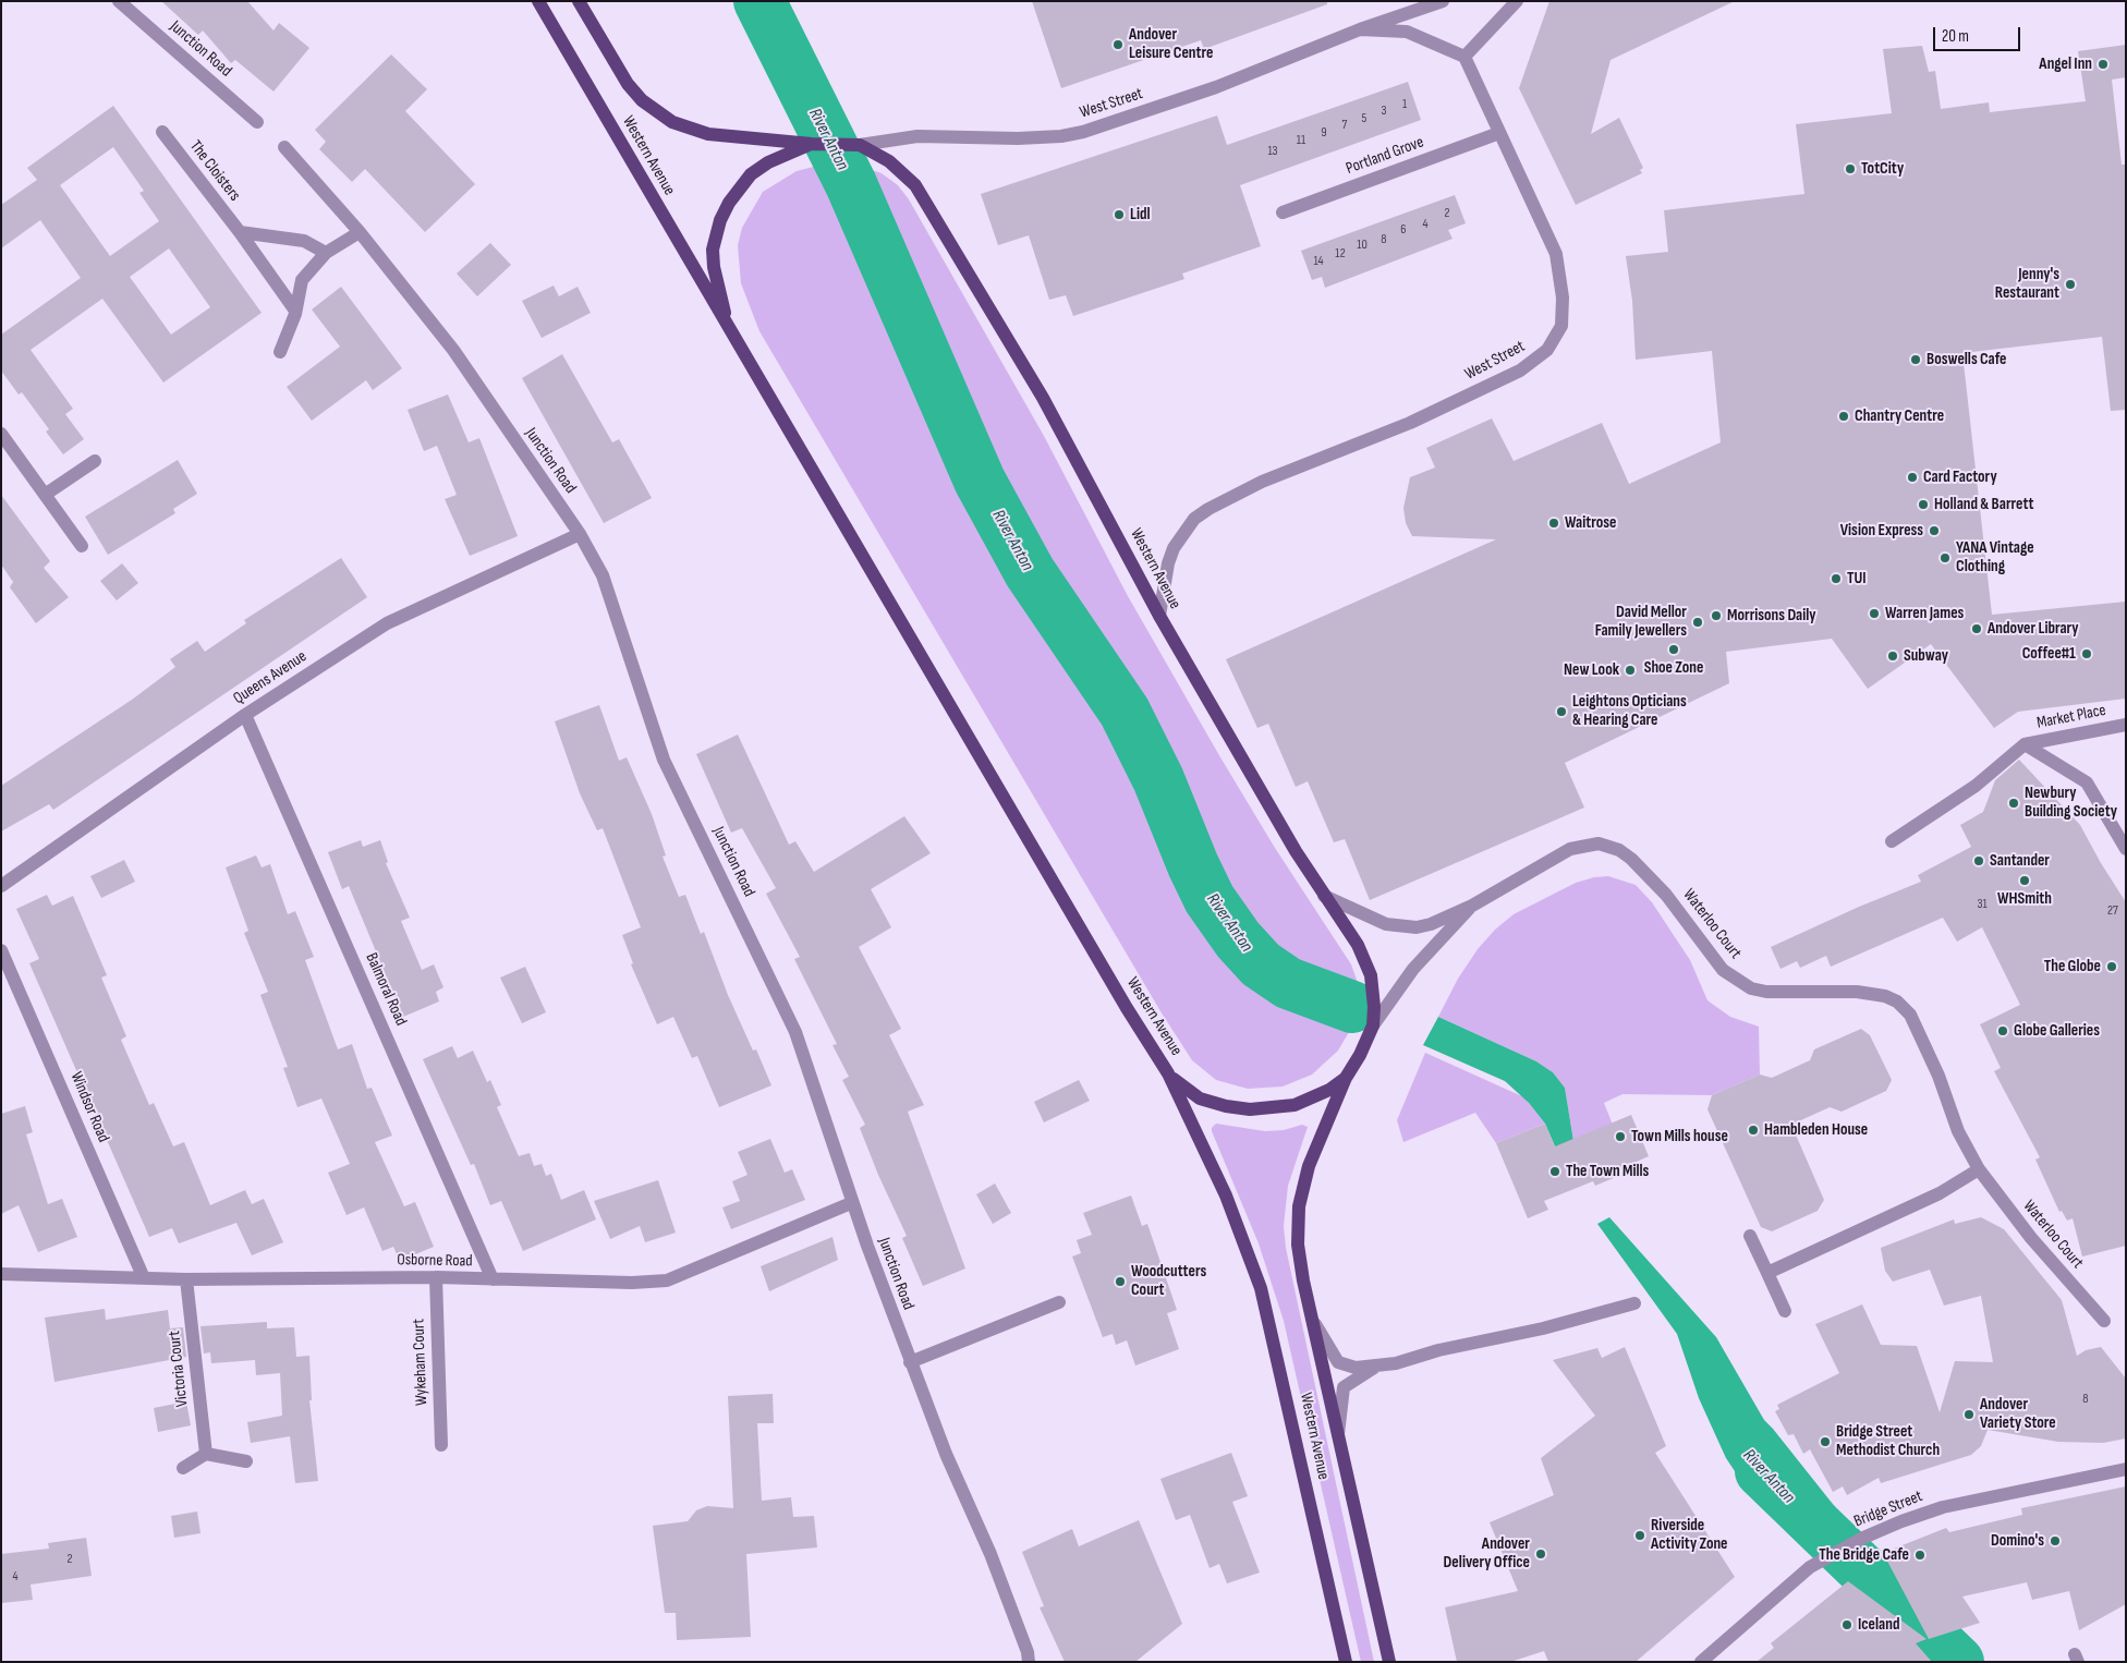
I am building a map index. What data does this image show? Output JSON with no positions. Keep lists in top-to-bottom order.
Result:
{
  "streets": {
    "main road": ["Western Avenue"],
    "street": [
      "Junction Road",
      "West Street",
      "Portland Grove",
      "The Cloisters",
      "Queens Avenue",
      "Market Place",
      "Waterloo Court",
      "Balmoral Road",
      "Windsor Road",
      "Osborne Road",
      "Wykeham Court",
      "Victoria Court",
      "Bridge Street"
    ]
  },
  "crossings": [
    ["Junction Road", "Queens Avenue"],
    ["Junction Road", "Osborne Road"],
    ["West Street", "Western Avenue"],
    ["West Street", "Portland Grove"],
    ["Western Avenue", "Waterloo Court"],
    ["Queens Avenue", "Balmoral Road"],
    ["Balmoral Road", "Osborne Road"],
    ["Windsor Road", "Osborne Road"],
    ["Osborne Road", "Wykeham Court"],
    ["Osborne Road", "Victoria Court"]
  ],
  "water": ["River Anton"],
  "places": [
    "Andover Leisure Centre",
    "Angel Inn",
    "TotCity",
    "Lidl",
    "Jenny's Restaurant",
    "Boswells Cafe",
    "Chantry Centre",
    "Card Factory",
    "Holland & Barrett",
    "Waitrose",
    "Vision Express",
    "YANA Vintage Clothing",
    "TUI",
    "Warren James",
    "Morrisons Daily",
    "David Mellor Family Jewellers",
    "Andover Library",
    "Shoe Zone",
    "Coffee#1",
    "Subway",
    "New Look",
    "Leightons Opticians & Hearing Care",
    "Newbury Building Society",
    "Santander",
    "WHSmith",
    "The Globe",
    "Globe Galleries",
    "Hambleden House",
    "Town Mills house",
    "The Town Mills",
    "Woodcutters Court",
    "Andover Variety Store",
    "Bridge Street Methodist Church",
    "Riverside Activity Zone",
    "Domino's",
    "Andover Delivery Office",
    "The Bridge Cafe",
    "Iceland"
  ],
  "house_numbers": [
    "1",
    "3",
    "5",
    "7",
    "9",
    "11",
    "13",
    "2",
    "4",
    "6",
    "8",
    "10",
    "12",
    "14",
    "31",
    "27",
    "8",
    "2",
    "4"
  ],
  "scale_bar": "20 m"
}
